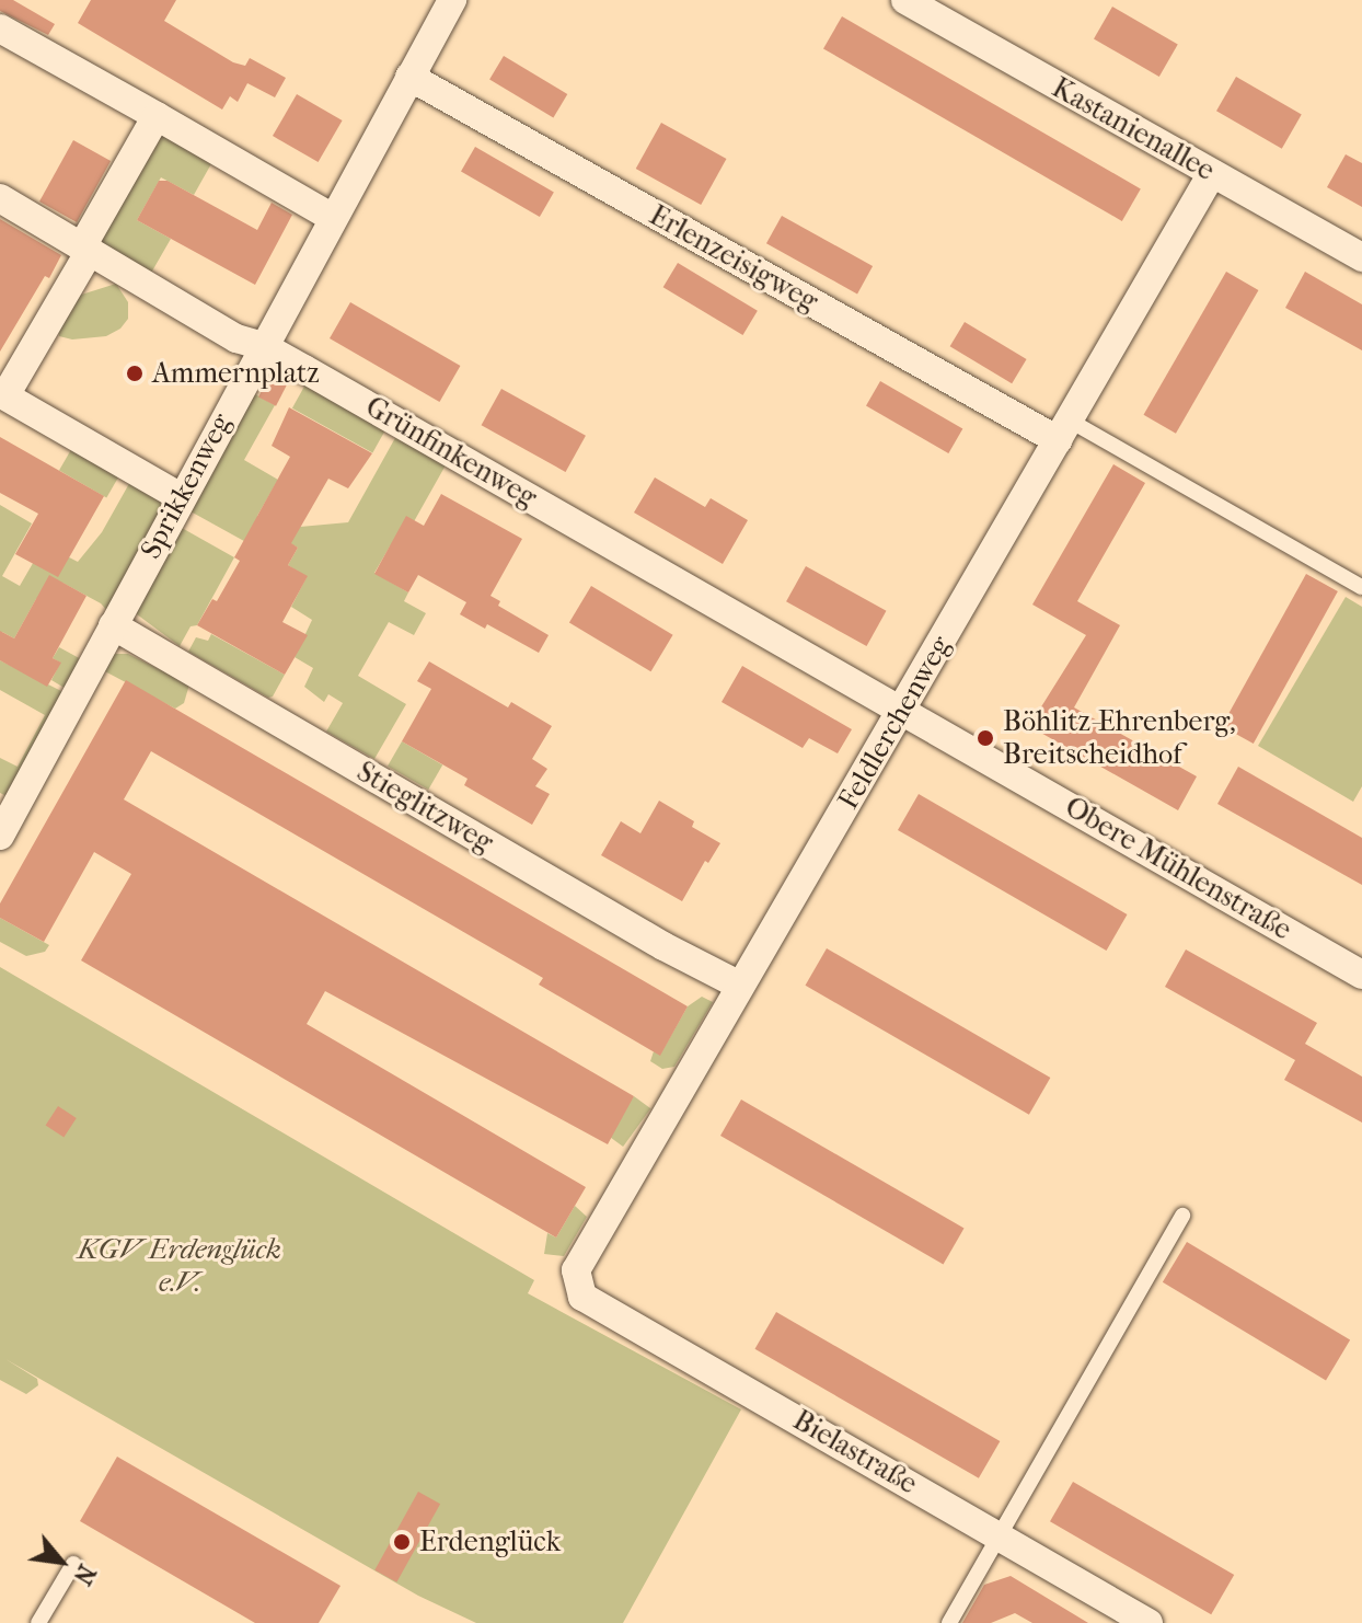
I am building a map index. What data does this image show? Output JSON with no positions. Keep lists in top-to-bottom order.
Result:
{
  "streets": {
    "street": [
      "Kastanienallee",
      "Erlenzeisigweg",
      "Grünfinkenweg",
      "Sprikkenweg",
      "Feldlerchenweg",
      "Stieglitzweg",
      "Obere Mühlenstraße",
      "Bielastraße"
    ]
  },
  "crossings": [
    ["Kastanienallee", "Feldlerchenweg"],
    ["Erlenzeisigweg", "Sprikkenweg"],
    ["Erlenzeisigweg", "Feldlerchenweg"],
    ["Grünfinkenweg", "Sprikkenweg"],
    ["Grünfinkenweg", "Feldlerchenweg"],
    ["Grünfinkenweg", "Obere Mühlenstraße"],
    ["Sprikkenweg", "Stieglitzweg"],
    ["Feldlerchenweg", "Stieglitzweg"],
    ["Feldlerchenweg", "Obere Mühlenstraße"],
    ["Feldlerchenweg", "Bielastraße"]
  ],
  "parks": ["KGV Erdenglück e.V."],
  "places": ["Ammernplatz", "Böhlitz-Ehrenberg, Breitscheidhof", "Erdenglück"],
  "north": "bottom right"
}
